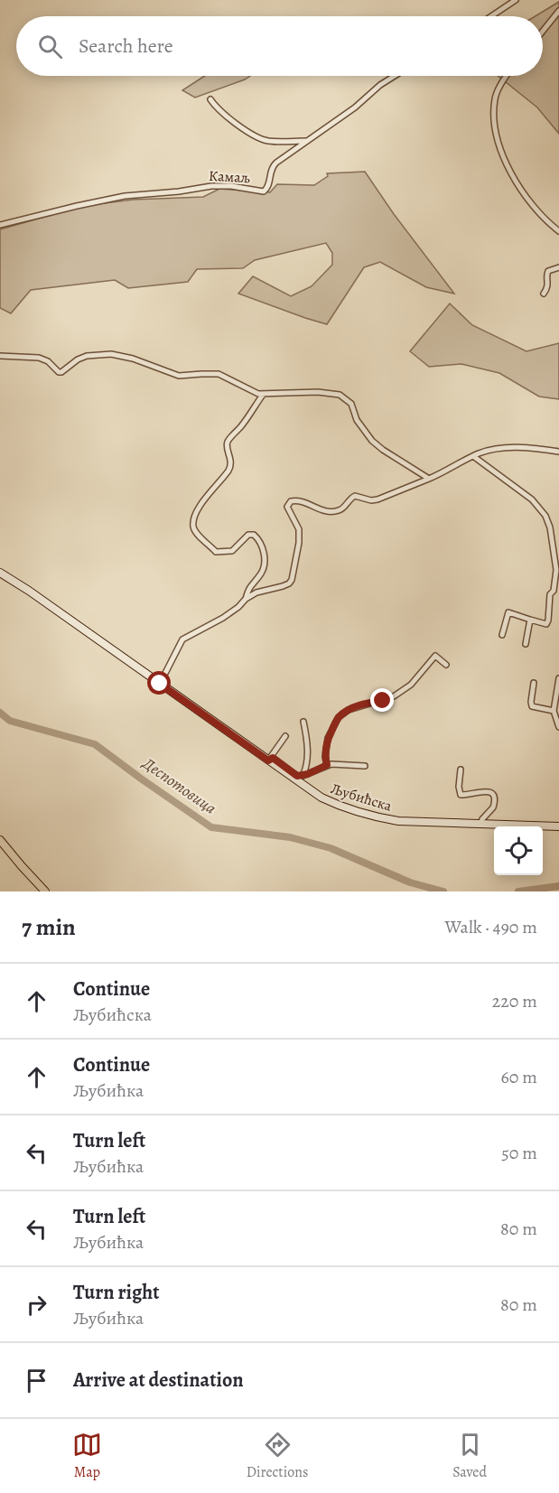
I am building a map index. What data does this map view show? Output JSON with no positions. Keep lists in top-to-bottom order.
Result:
{
  "streets": {
    "street": ["Камаљ", "Љубићска"]
  },
  "water": ["Деспотовица"],
  "page": {
    "search": "Search here",
    "heading": ["7 min", "Walk · 490 m"],
    "list": [
      ["Continue", "Љубићска", "220 m"],
      ["Continue", "Љубићка", "60 m"],
      ["Turn left", "Љубићка", "50 m"],
      ["Turn left", "Љубићка", "80 m"],
      ["Turn right", "Љубићка", "80 m"],
      "Arrive at destination"
    ],
    "nav": ["Map", "Directions", "Saved"]
  }
}
